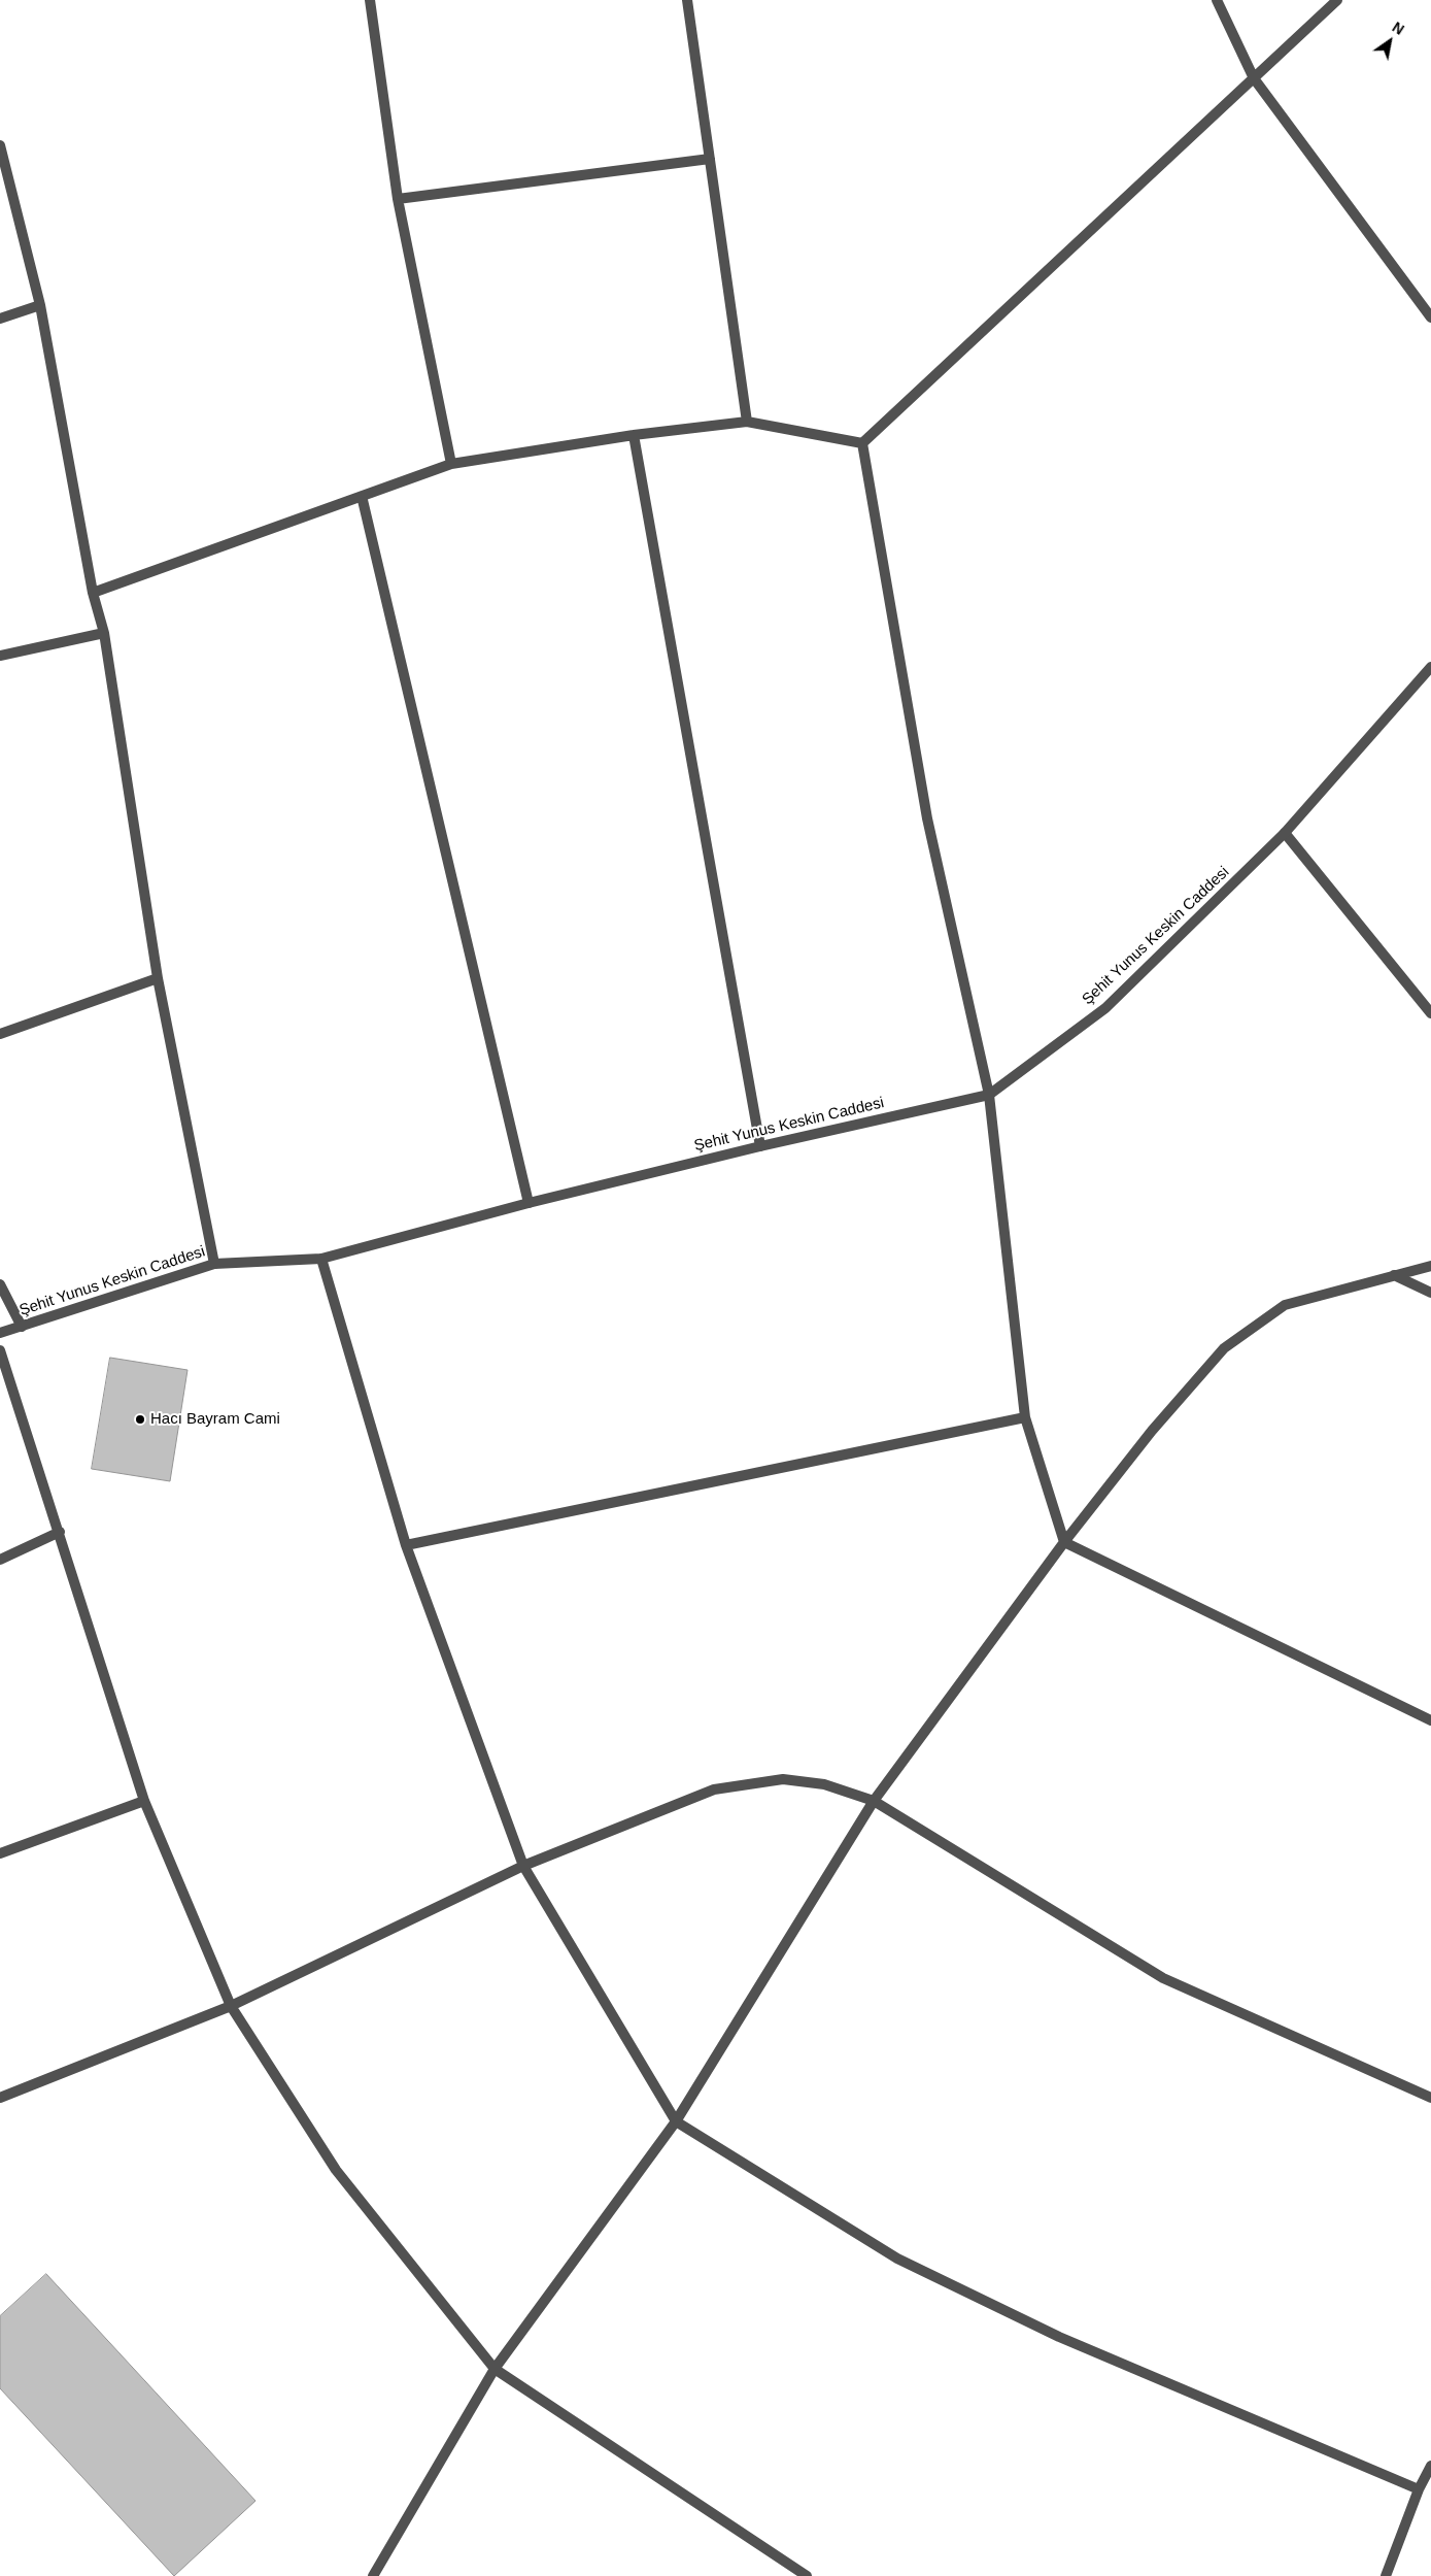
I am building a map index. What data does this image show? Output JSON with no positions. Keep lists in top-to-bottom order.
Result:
{
  "streets": {
    "street": ["Şehit Yunus Keskin Caddesi"]
  },
  "places": ["Hacı Bayram Cami"],
  "north": "top right"
}
